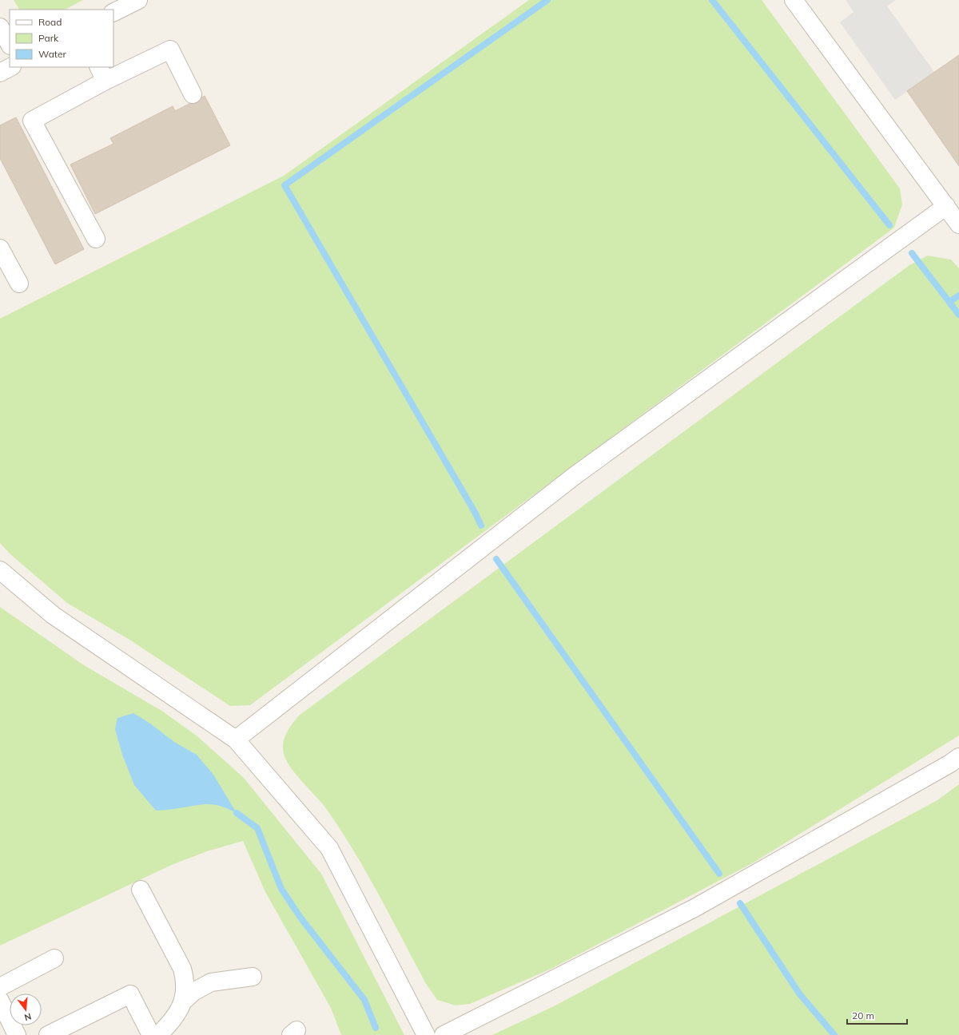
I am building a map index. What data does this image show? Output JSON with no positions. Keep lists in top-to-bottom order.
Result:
{
  "legend": ["Road", "Park", "Water"],
  "scale_bar": "20 m",
  "north": "bottom"
}
